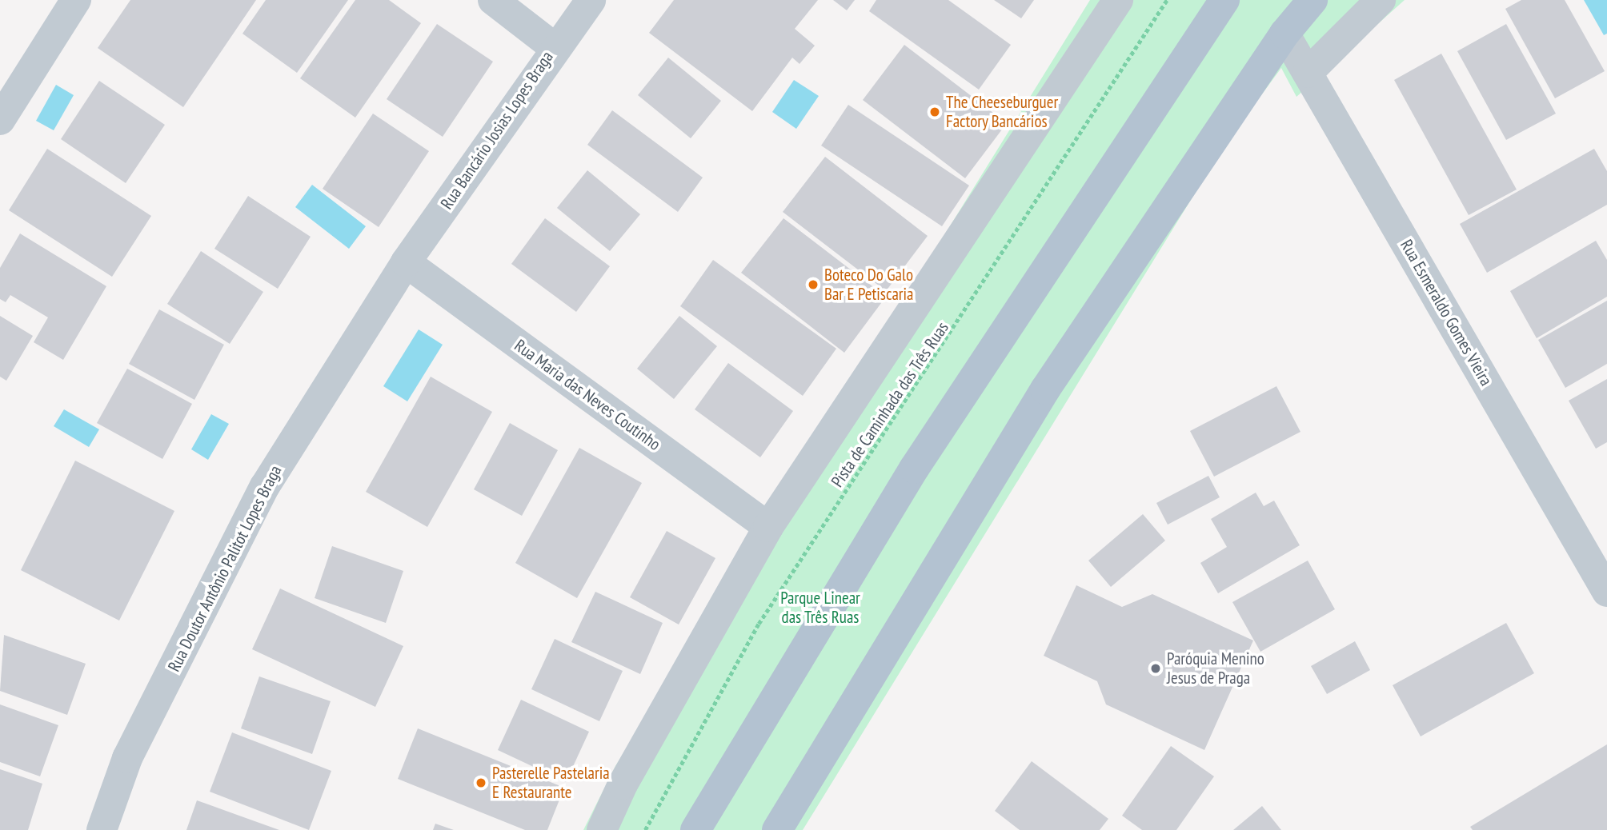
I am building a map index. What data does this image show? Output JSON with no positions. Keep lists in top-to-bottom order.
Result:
{
  "streets": {
    "street": [
      "Rua Bancário Josias Lopes Braga",
      "Rua Esmeraldo Gomes Vieira",
      "Rua Maria das Neves Coutinho",
      "Rua Doutor Antônio Palitot Lopes Braga"
    ],
    "path": ["Pista de Caminhada das Três Ruas"]
  },
  "crossings": [
    ["Rua Bancário Josias Lopes Braga", "Rua Maria das Neves Coutinho"],
    ["Rua Bancário Josias Lopes Braga", "Rua Doutor Antônio Palitot Lopes Braga"],
    ["Rua Maria das Neves Coutinho", "Rua Doutor Antônio Palitot Lopes Braga"]
  ],
  "parks": ["Parque Linear das Três Ruas"],
  "places": [
    "The Cheeseburguer Factory Bancários",
    "Boteco Do Galo Bar E Petiscaria",
    "Paróquia Menino Jesus de Praga",
    "Pasterelle Pastelaria E Restaurante"
  ]
}
